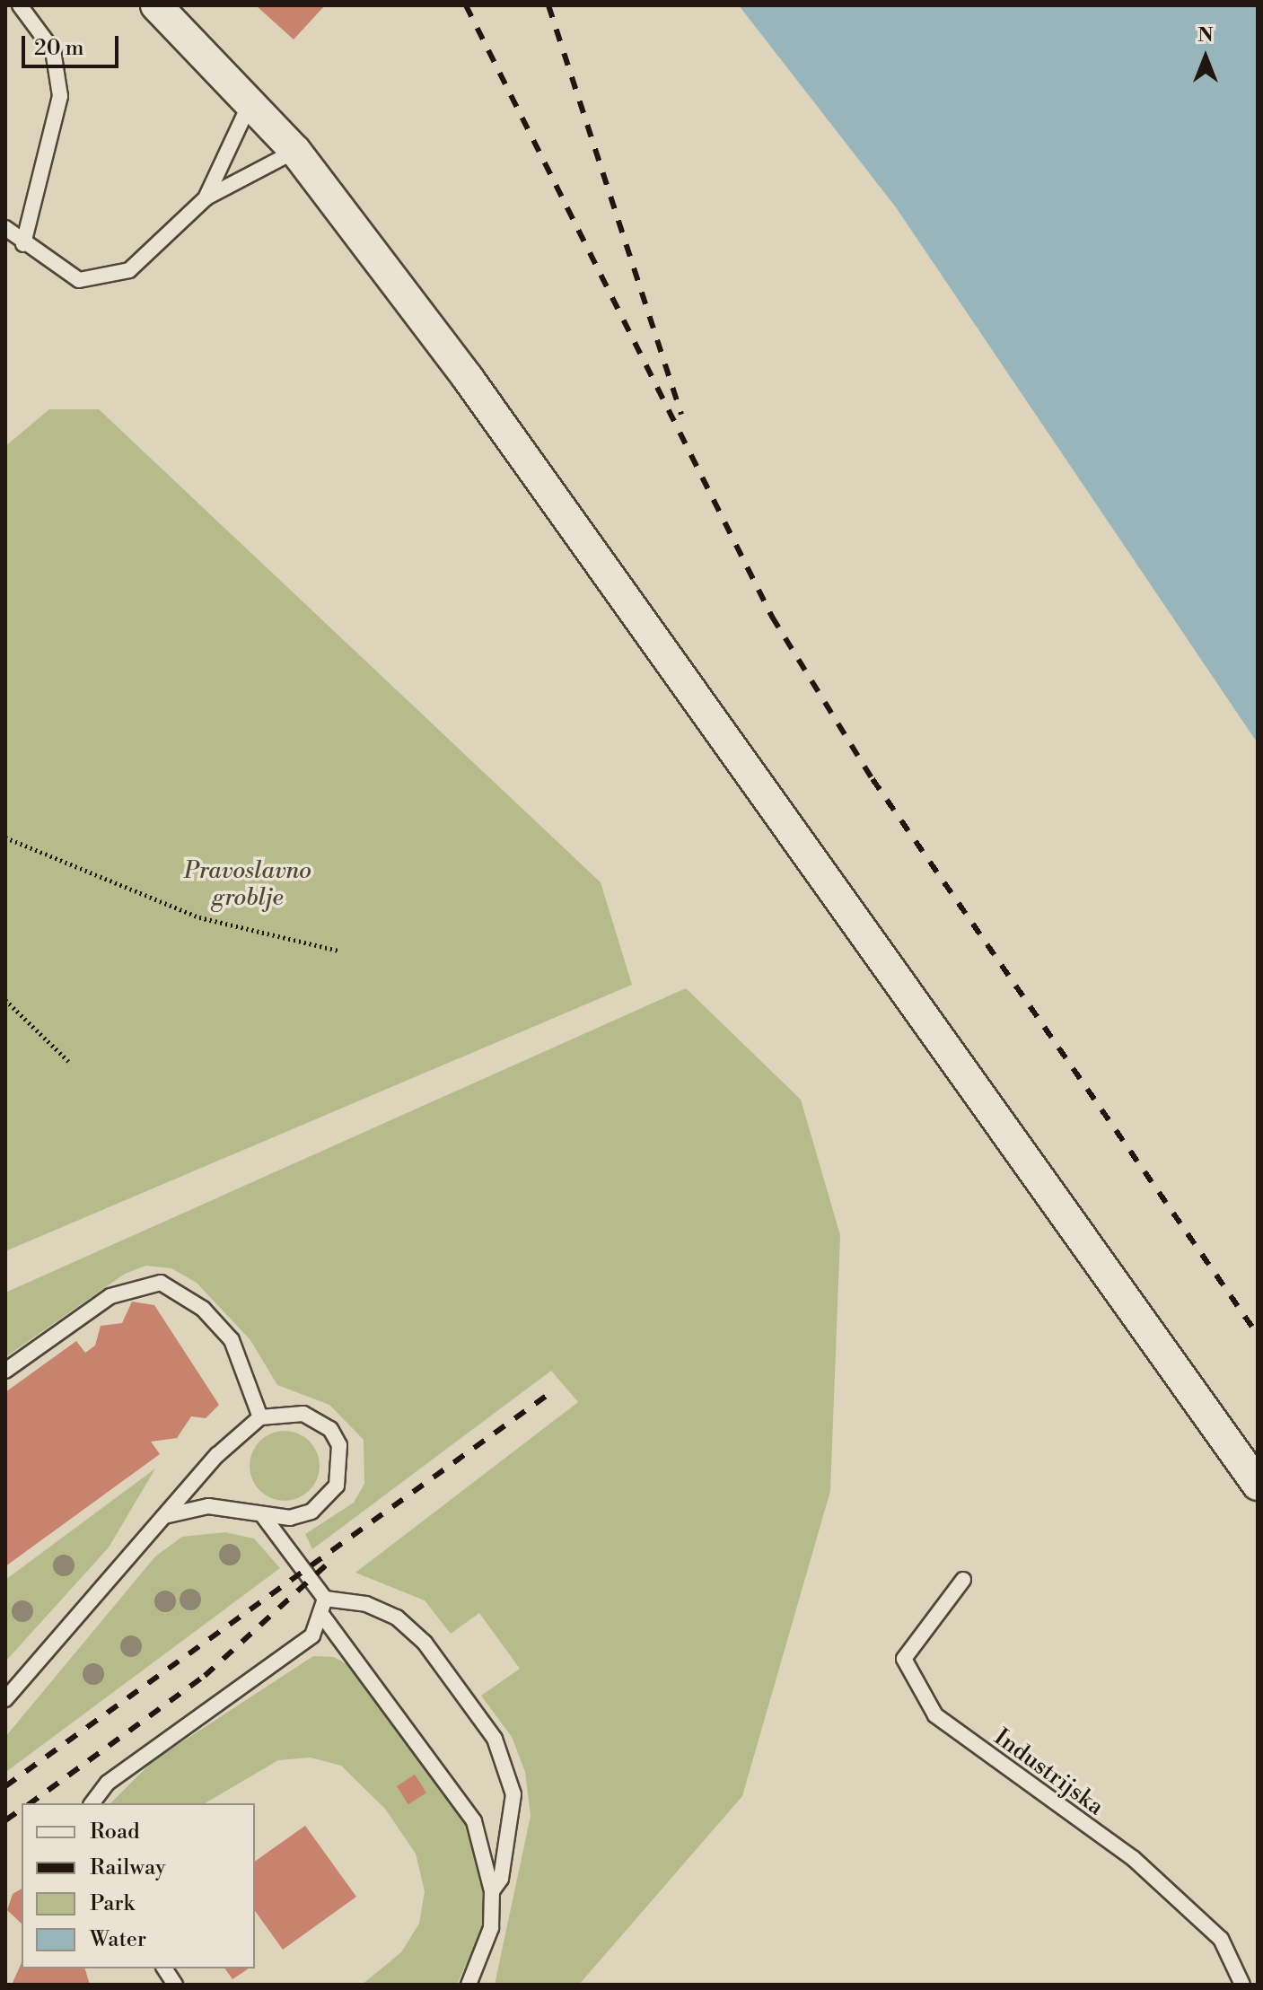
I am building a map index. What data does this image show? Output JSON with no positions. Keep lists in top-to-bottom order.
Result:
{
  "streets": {
    "lane": ["Industrijska"]
  },
  "parks": ["Pravoslavno groblje"],
  "legend": [
    "Road",
    "Railway",
    "Park",
    "Water"
  ],
  "scale_bar": "20 m",
  "north": "top"
}
